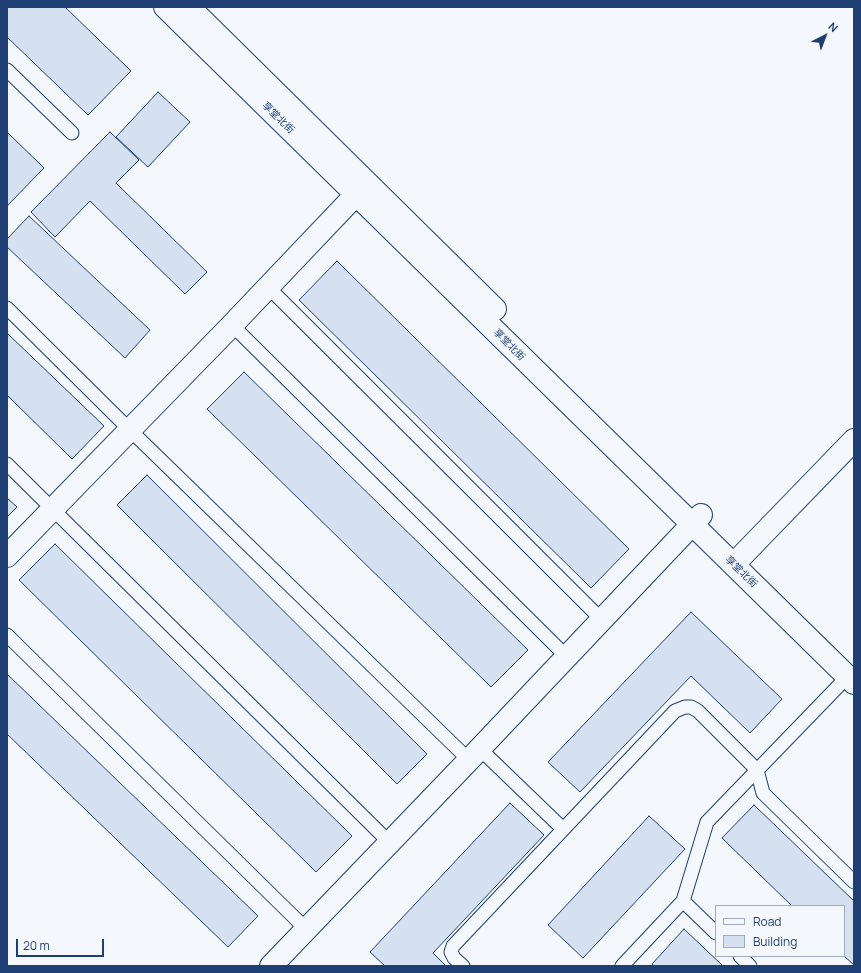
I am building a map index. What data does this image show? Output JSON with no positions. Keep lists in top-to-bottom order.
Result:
{
  "streets": {
    "street": ["享堂北街"]
  },
  "legend": ["Road", "Building"],
  "scale_bar": "20 m",
  "north": "top right"
}
